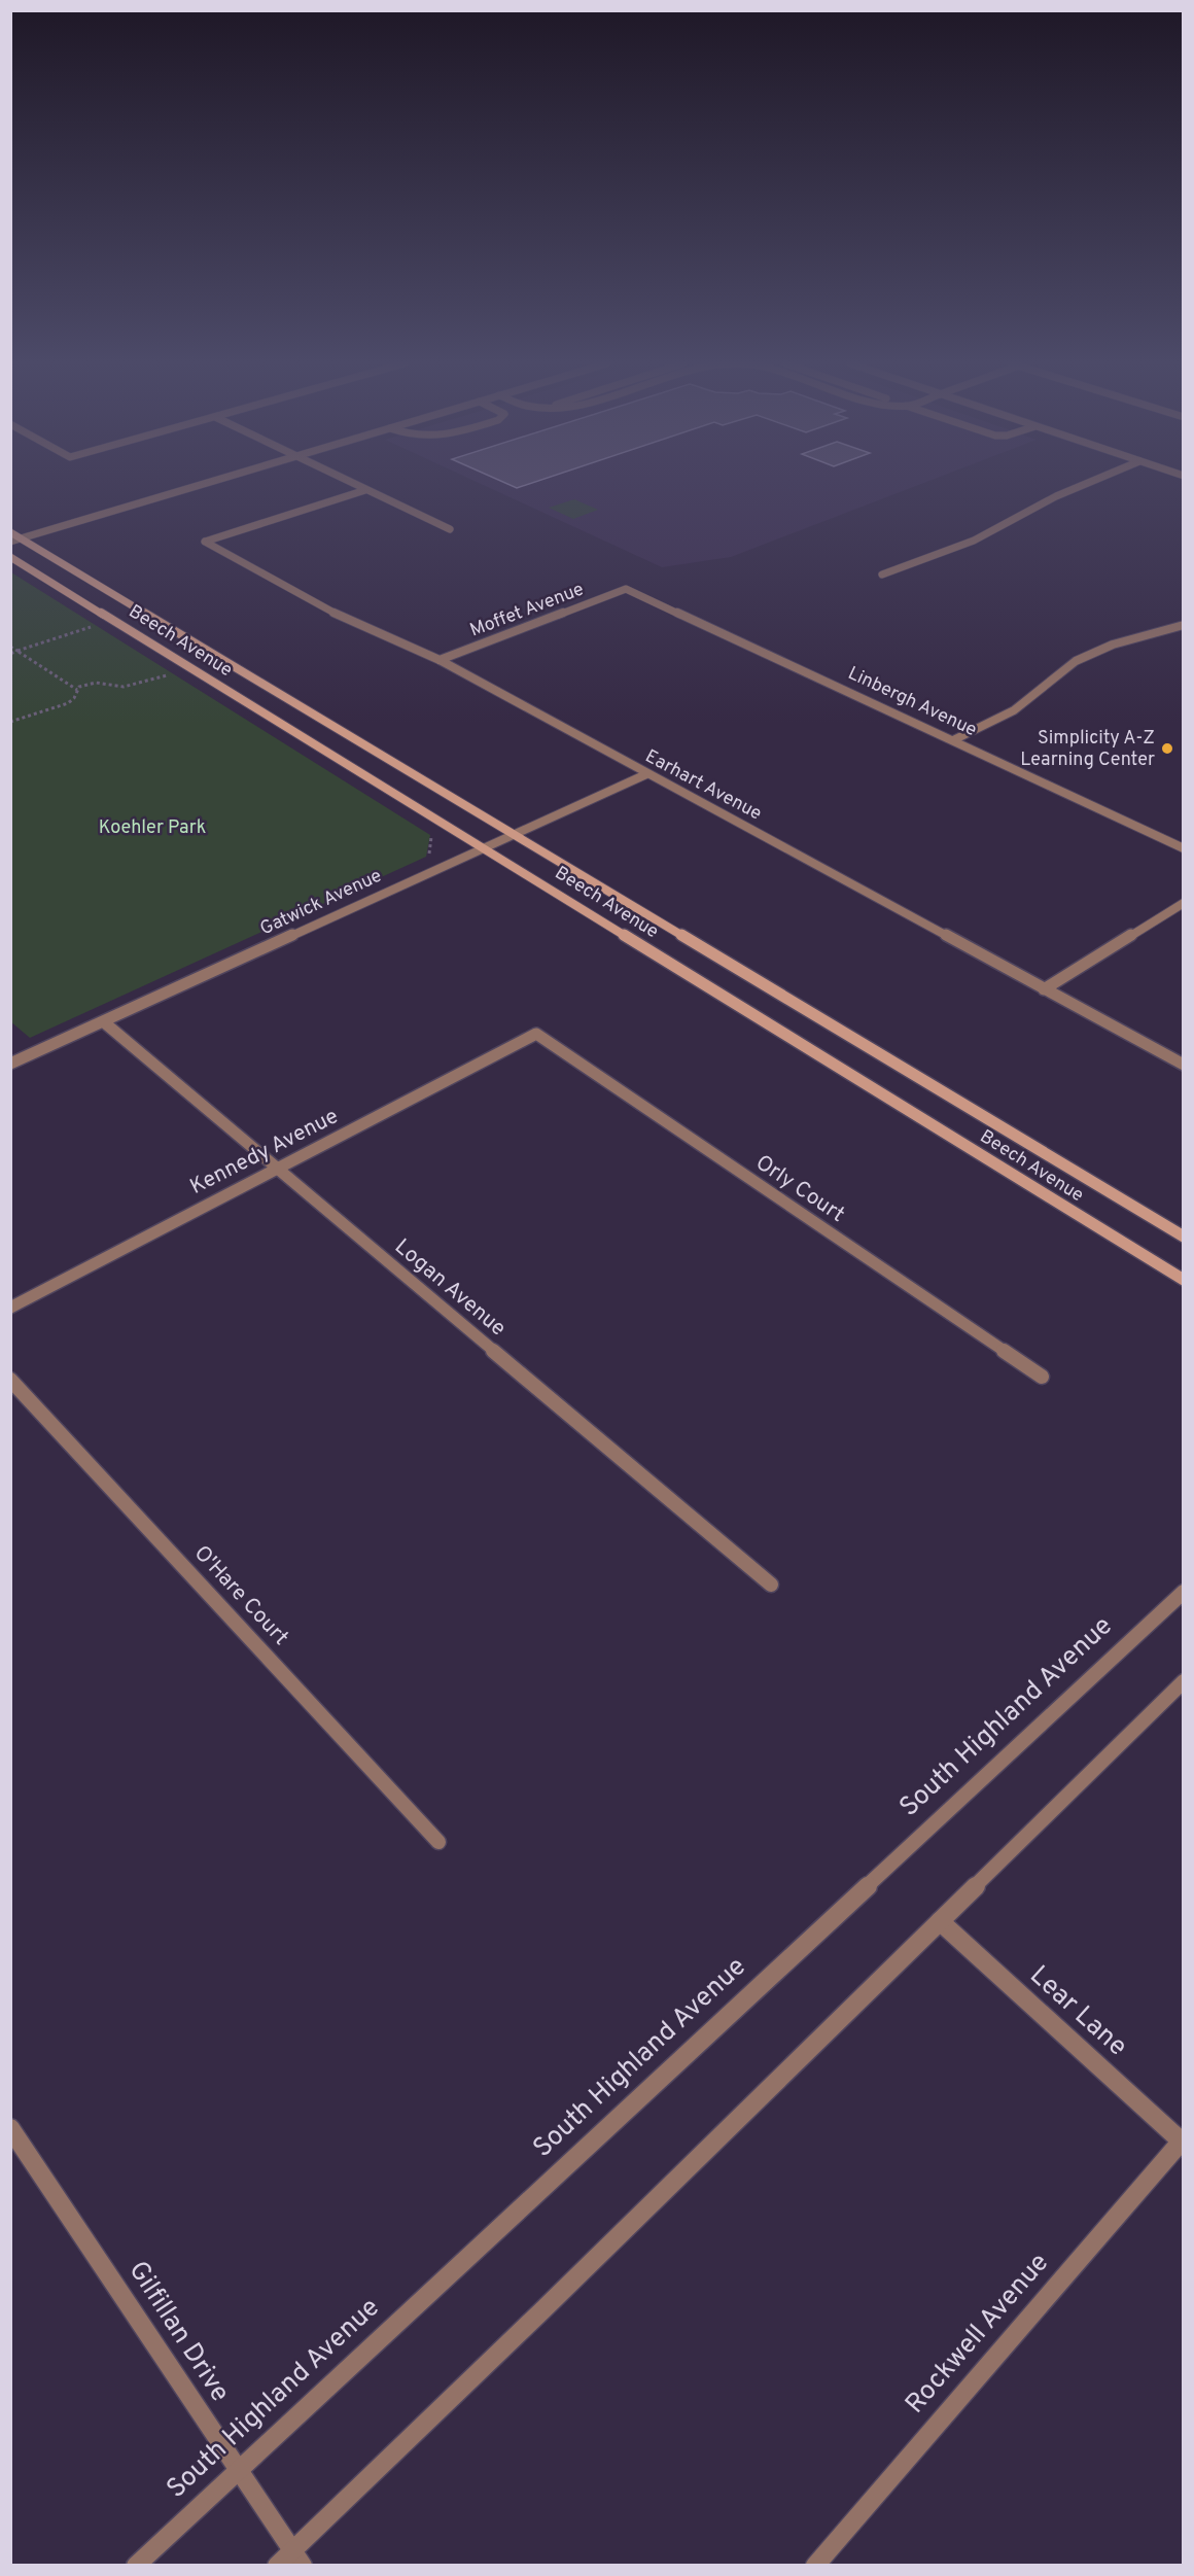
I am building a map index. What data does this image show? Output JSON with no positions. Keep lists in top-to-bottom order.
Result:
{
  "streets": {
    "main road": ["Beech Avenue"],
    "street": [
      "Moffet Avenue",
      "Linbergh Avenue",
      "Earhart Avenue",
      "Gatwick Avenue",
      "Kennedy Avenue",
      "Orly Court",
      "Logan Avenue",
      "O'Hare Court",
      "South Highland Avenue",
      "Lear Lane",
      "Gilfillan Drive",
      "Rockwell Avenue"
    ]
  },
  "crossings": [
    ["Moffet Avenue", "Linbergh Avenue"],
    ["Moffet Avenue", "Earhart Avenue"],
    ["Beech Avenue", "Gatwick Avenue"],
    ["Earhart Avenue", "Gatwick Avenue"],
    ["Gatwick Avenue", "Logan Avenue"],
    ["Kennedy Avenue", "Orly Court"],
    ["Kennedy Avenue", "Logan Avenue"],
    ["South Highland Avenue", "Gilfillan Drive"],
    ["Lear Lane", "Rockwell Avenue"]
  ],
  "parks": ["Koehler Park"],
  "places": ["Simplicity A-Z Learning Center"]
}
